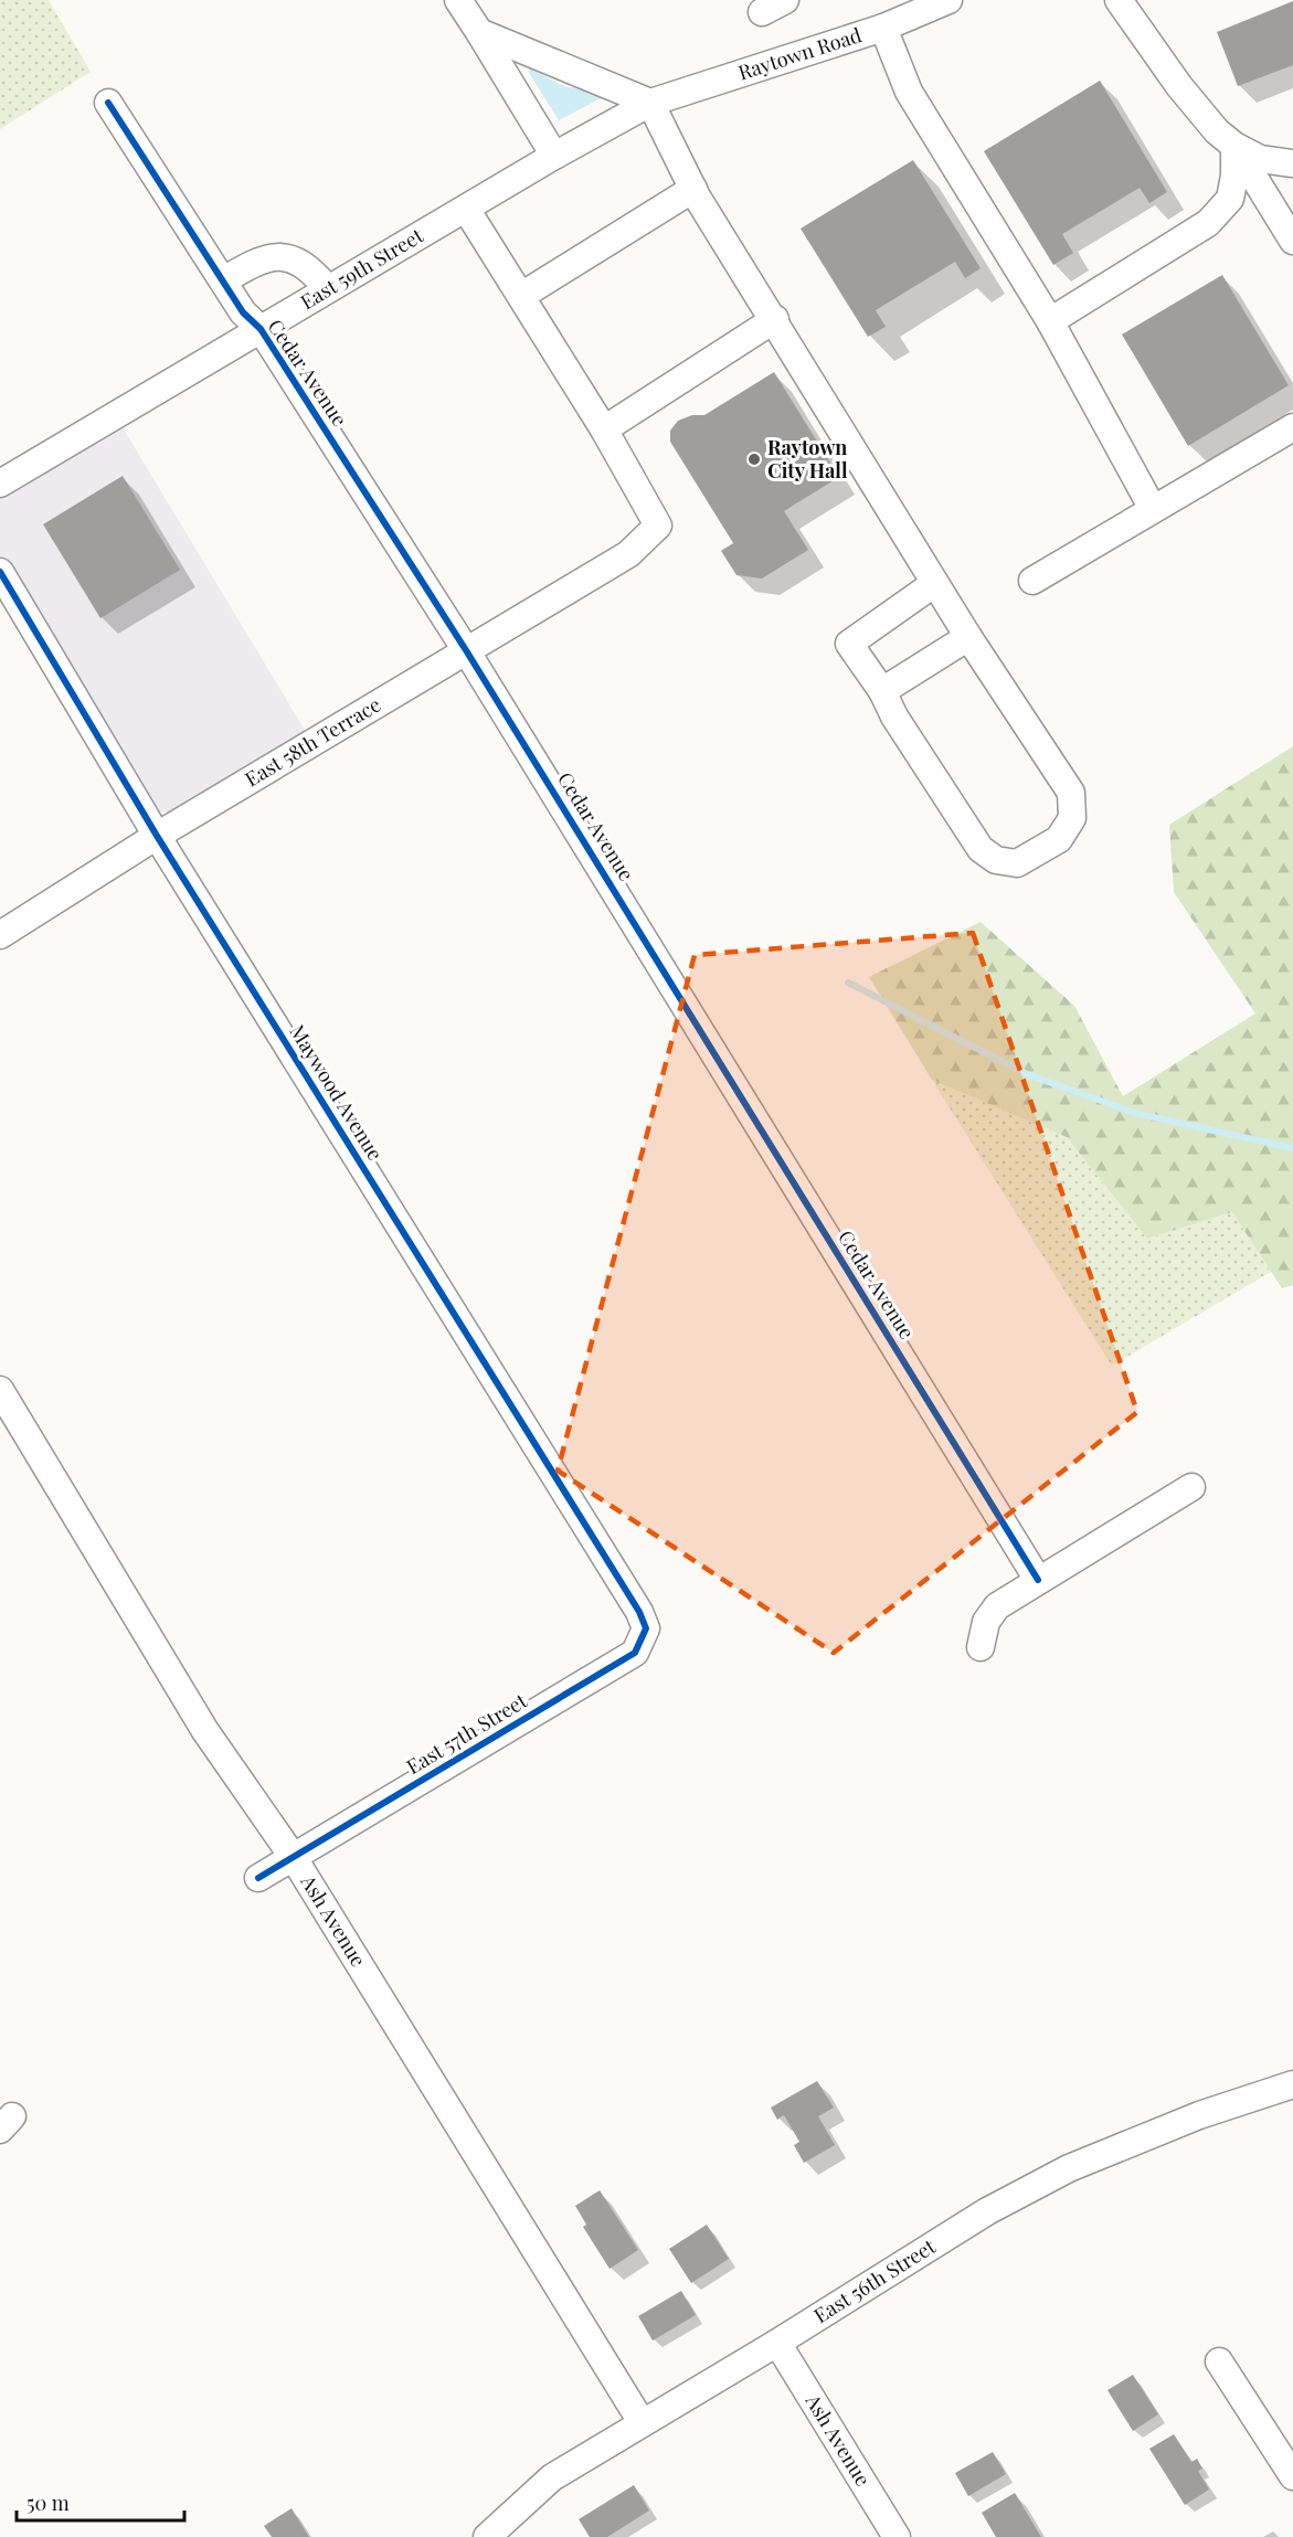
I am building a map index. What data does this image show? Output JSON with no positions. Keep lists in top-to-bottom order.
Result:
{
  "streets": {
    "street": [
      "Raytown Road",
      "East 59th Street",
      "Cedar Avenue",
      "East 58th Terrace",
      "Maywood Avenue",
      "East 57th Street",
      "Ash Avenue",
      "East 56th Street"
    ]
  },
  "crossings": [
    ["Raytown Road", "East 59th Street"],
    ["East 59th Street", "Cedar Avenue"],
    ["Cedar Avenue", "East 58th Terrace"],
    ["East 58th Terrace", "Maywood Avenue"],
    ["Maywood Avenue", "East 57th Street"],
    ["East 57th Street", "Ash Avenue"],
    ["Ash Avenue", "East 56th Street"]
  ],
  "places": ["Raytown City Hall"],
  "scale_bar": "50 m"
}
